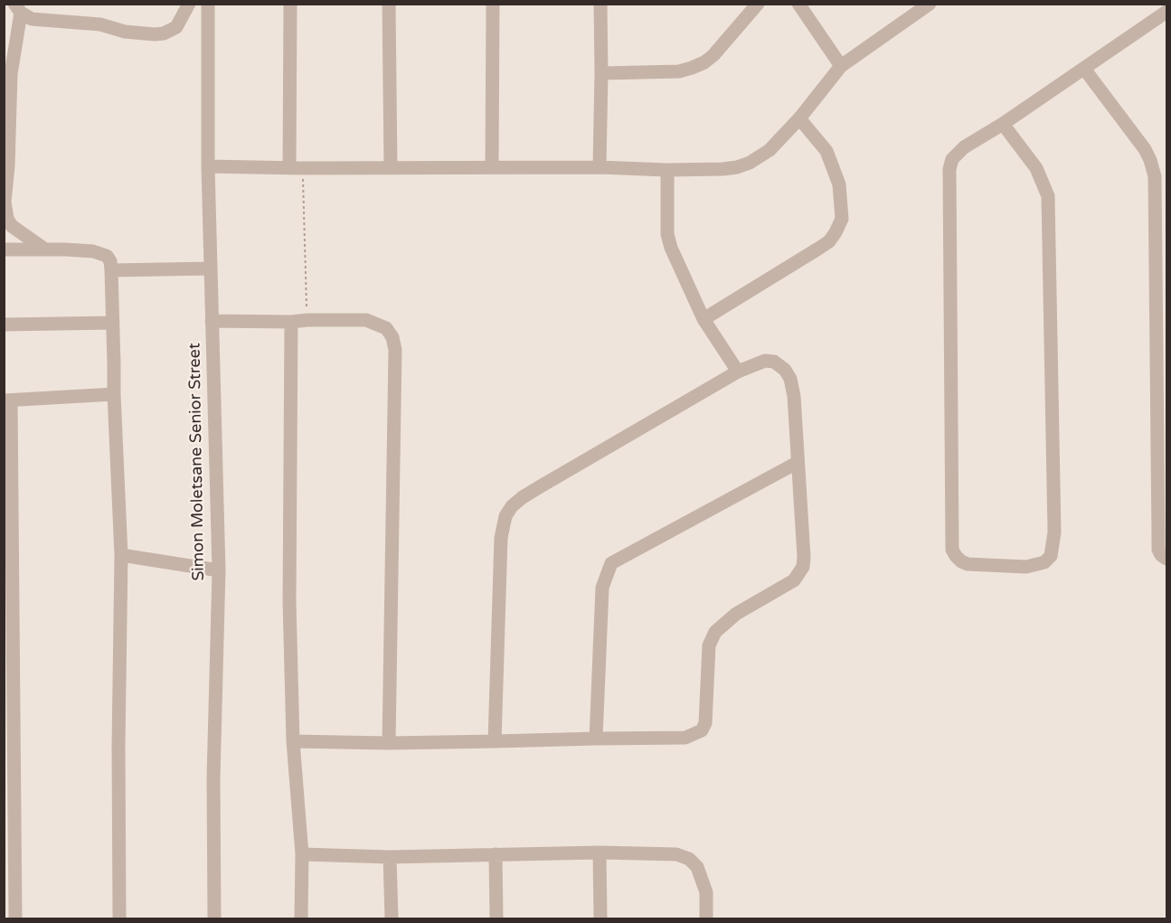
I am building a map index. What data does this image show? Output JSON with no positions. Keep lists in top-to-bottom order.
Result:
{
  "streets": {
    "street": ["Simon Moletsane Senior Street"]
  }
}
